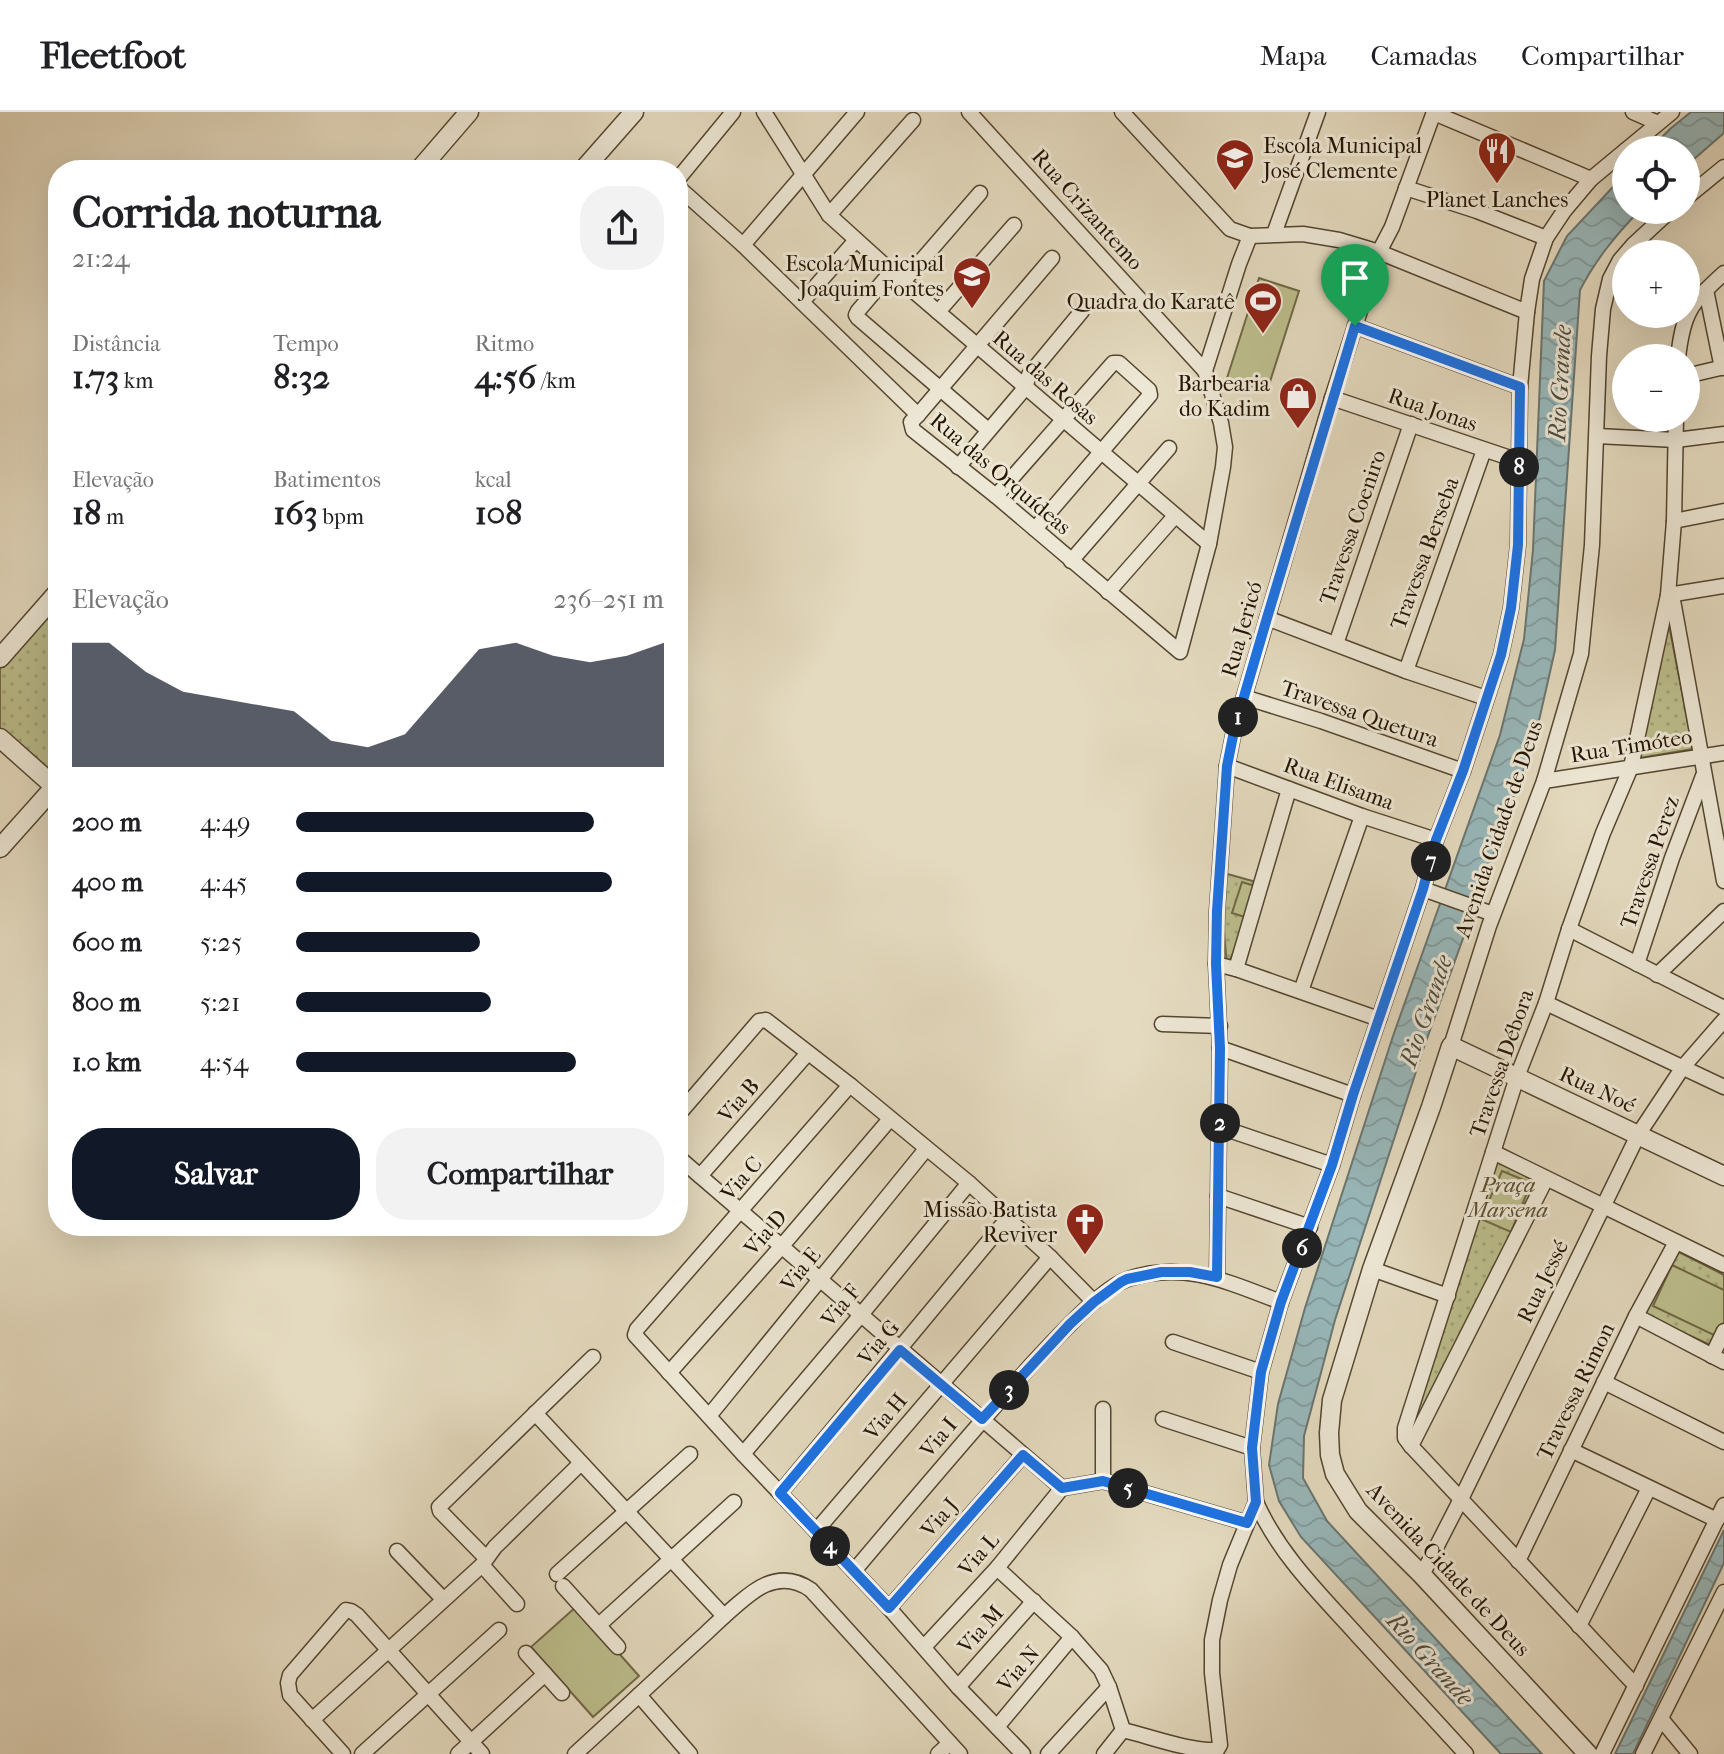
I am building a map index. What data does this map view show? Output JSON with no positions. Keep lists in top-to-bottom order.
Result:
{
  "streets": {
    "street": [
      "Rua Crizantemo",
      "Rua das Rosas",
      "Rua Jonas",
      "Rua das Orquídeas",
      "Travessa Coeniro",
      "Travessa Berseba",
      "Rua Jericó",
      "Travessa Quetura",
      "Rua Timóteo",
      "Rua Elisama",
      "Avenida Cidade de Deus",
      "Travessa Perez",
      "Travessa Débora",
      "Rua Noé",
      "Via B",
      "Via C",
      "Via D",
      "Via E",
      "Rua Jessé",
      "Via F",
      "Via G",
      "Travessa Rimon",
      "Via H",
      "Via I",
      "Via J",
      "Via L",
      "Via M",
      "Via N"
    ]
  },
  "crossings": [
    ["Rua Crizantemo", "Rua das Rosas"],
    ["Rua Crizantemo", "Rua das Orquídeas"],
    ["Rua Jonas", "Travessa Coeniro"],
    ["Rua Jonas", "Travessa Berseba"],
    ["Rua Jonas", "Rua Jericó"],
    ["Rua Jericó", "Travessa Quetura"],
    ["Rua Jericó", "Rua Elisama"],
    ["Rua Jericó", "Via I"],
    ["Rua Timóteo", "Avenida Cidade de Deus"],
    ["Rua Timóteo", "Travessa Débora"],
    ["Avenida Cidade de Deus", "Rua Noé"],
    ["Avenida Cidade de Deus", "Rua Jessé"],
    ["Travessa Débora", "Rua Noé"],
    ["Rua Noé", "Rua Jessé"],
    ["Via C", "Via D"]
  ],
  "water": ["Rio Grande"],
  "parks": ["Praça Marsena"],
  "places": {
    "restaurant": ["Planet Lanches"],
    "school or university": ["Escola Municipal José Clemente", "Escola Municipal Joaquim Fontes"],
    "sports": ["Quadra do Karatê"],
    "shop": ["Barbearia do Kadim"],
    "church": ["Missão Batista Reviver"]
  },
  "page": {
    "header": "Fleetfoot",
    "nav": ["Mapa", "Camadas", "Compartilhar"],
    "map_buttons": ["+", "−"],
    "heading": ["Corrida noturna", "21:24"],
    "stats": [
      ["Distância", "1.73 km"],
      ["Tempo", "8:32"],
      ["Ritmo", "4:56 /km"],
      ["Elevação", "18 m"],
      ["Batimentos", "163 bpm"],
      ["kcal", "108"]
    ],
    "pins": [
      "8",
      "1",
      "7",
      "2",
      "6",
      "3",
      "5",
      "4"
    ],
    "chart": ["Elevação", "236–251 m"],
    "list": [
      {
        "name": "200 m",
        "note": "4:49"
      },
      {
        "name": "400 m",
        "note": "4:45"
      },
      {
        "name": "600 m",
        "note": "5:25"
      },
      {
        "name": "800 m",
        "note": "5:21"
      },
      {
        "name": "1.0 km",
        "note": "4:54"
      }
    ],
    "buttons": ["Salvar", "Compartilhar"]
  }
}
